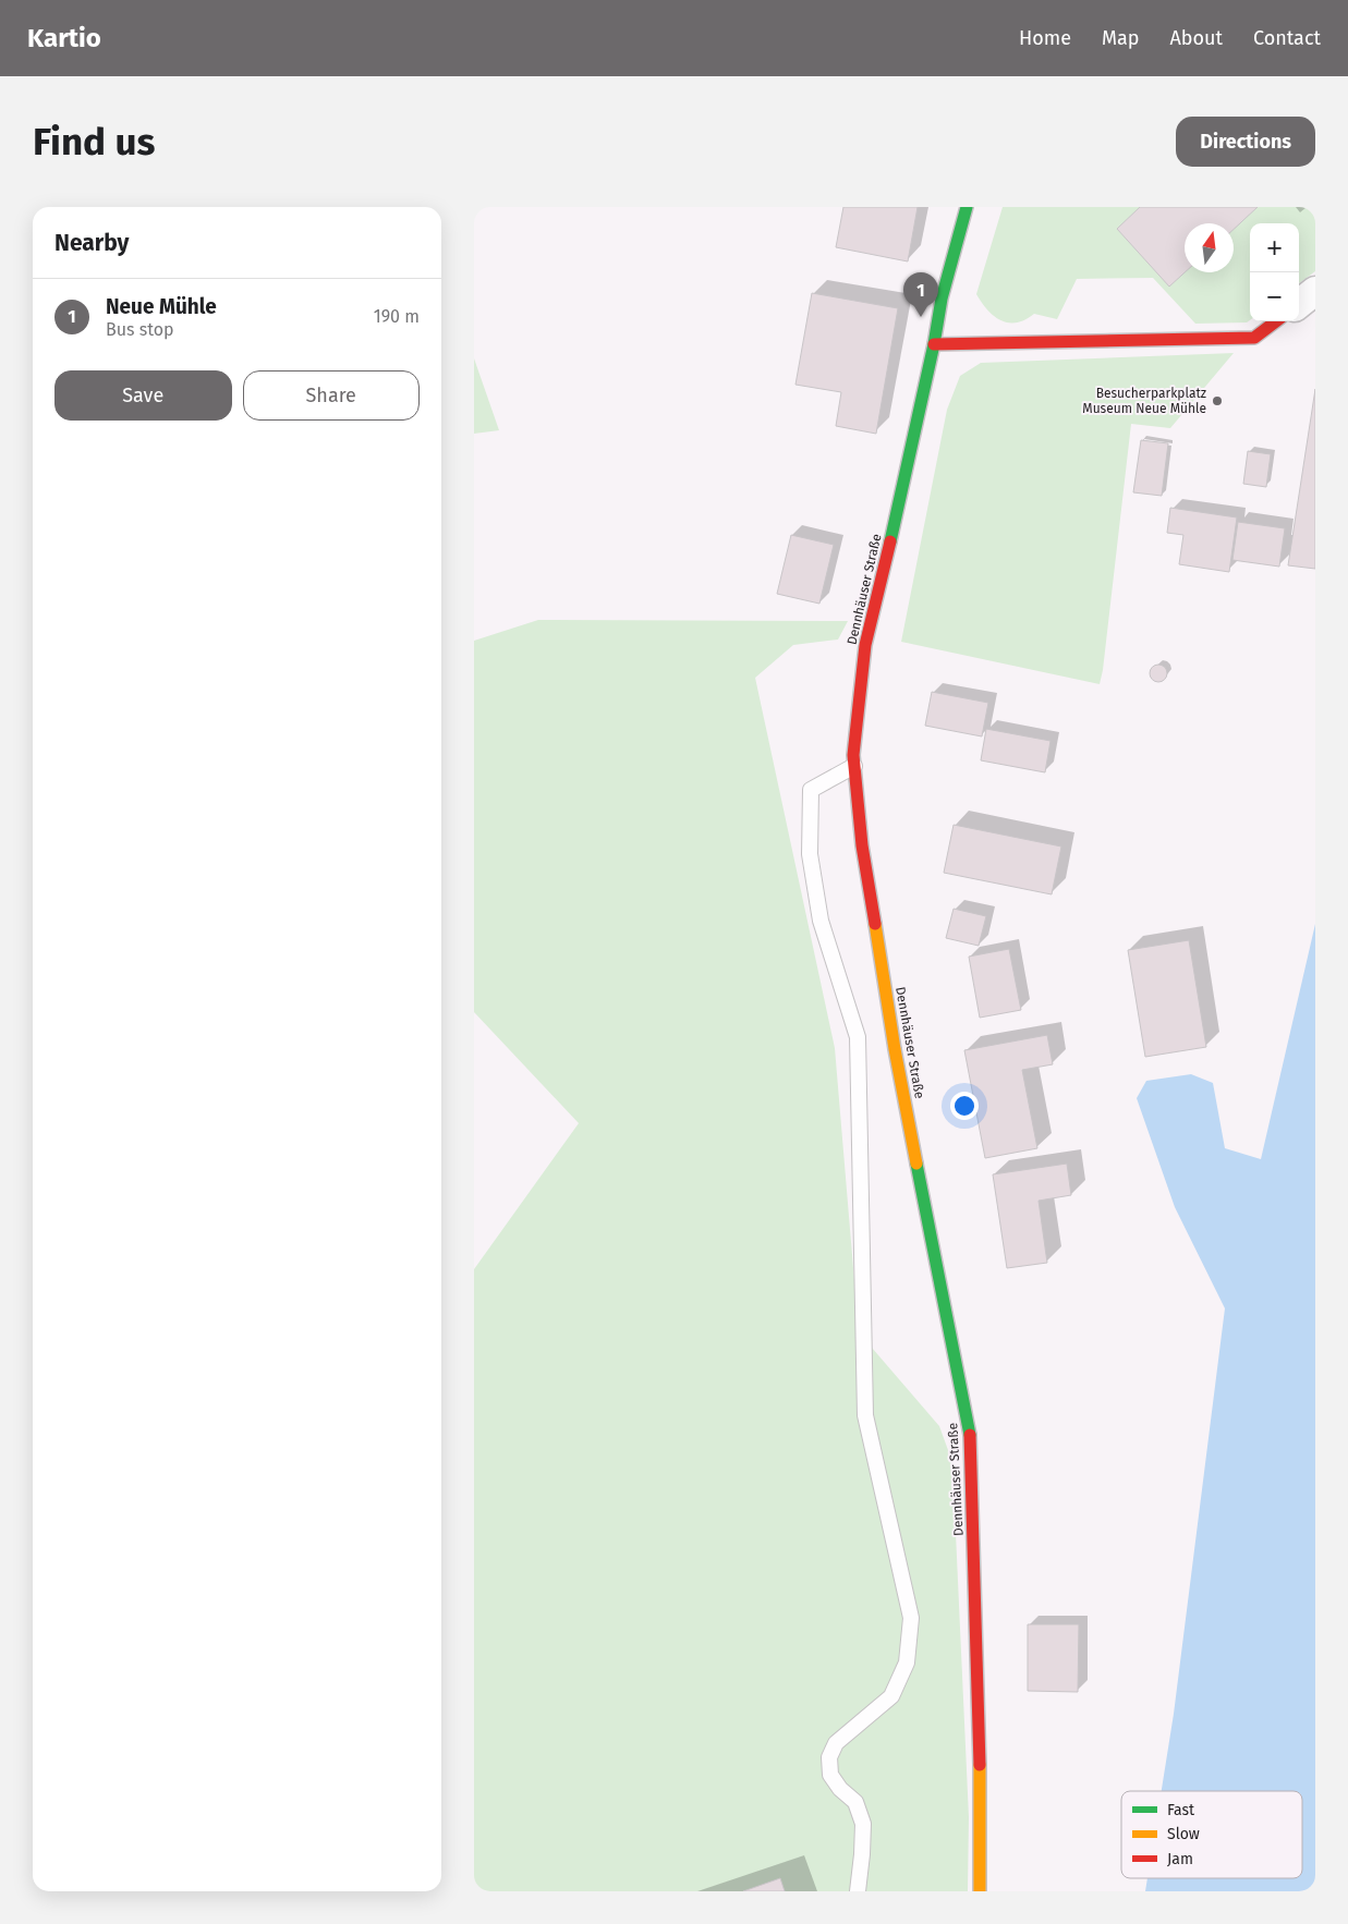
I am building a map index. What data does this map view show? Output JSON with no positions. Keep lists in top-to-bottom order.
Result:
{
  "streets": {
    "street": ["Dennhäuser Straße"]
  },
  "places": ["Besucherparkplatz Museum Neue Mühle"],
  "legend": ["Fast", "Slow", "Jam"],
  "north": "top",
  "page": {
    "header": "Kartio",
    "nav": [
      "Home",
      "Map",
      "About",
      "Contact"
    ],
    "buttons": [
      "Directions",
      ["Save", "Share"]
    ],
    "title": "Find us",
    "heading": "Nearby",
    "map_buttons": ["+", "−"],
    "pins": "1",
    "list": [
      {
        "mark": "1",
        "name": "Neue Mühle",
        "note": "Bus stop",
        "value": "190 m"
      }
    ]
  }
}
